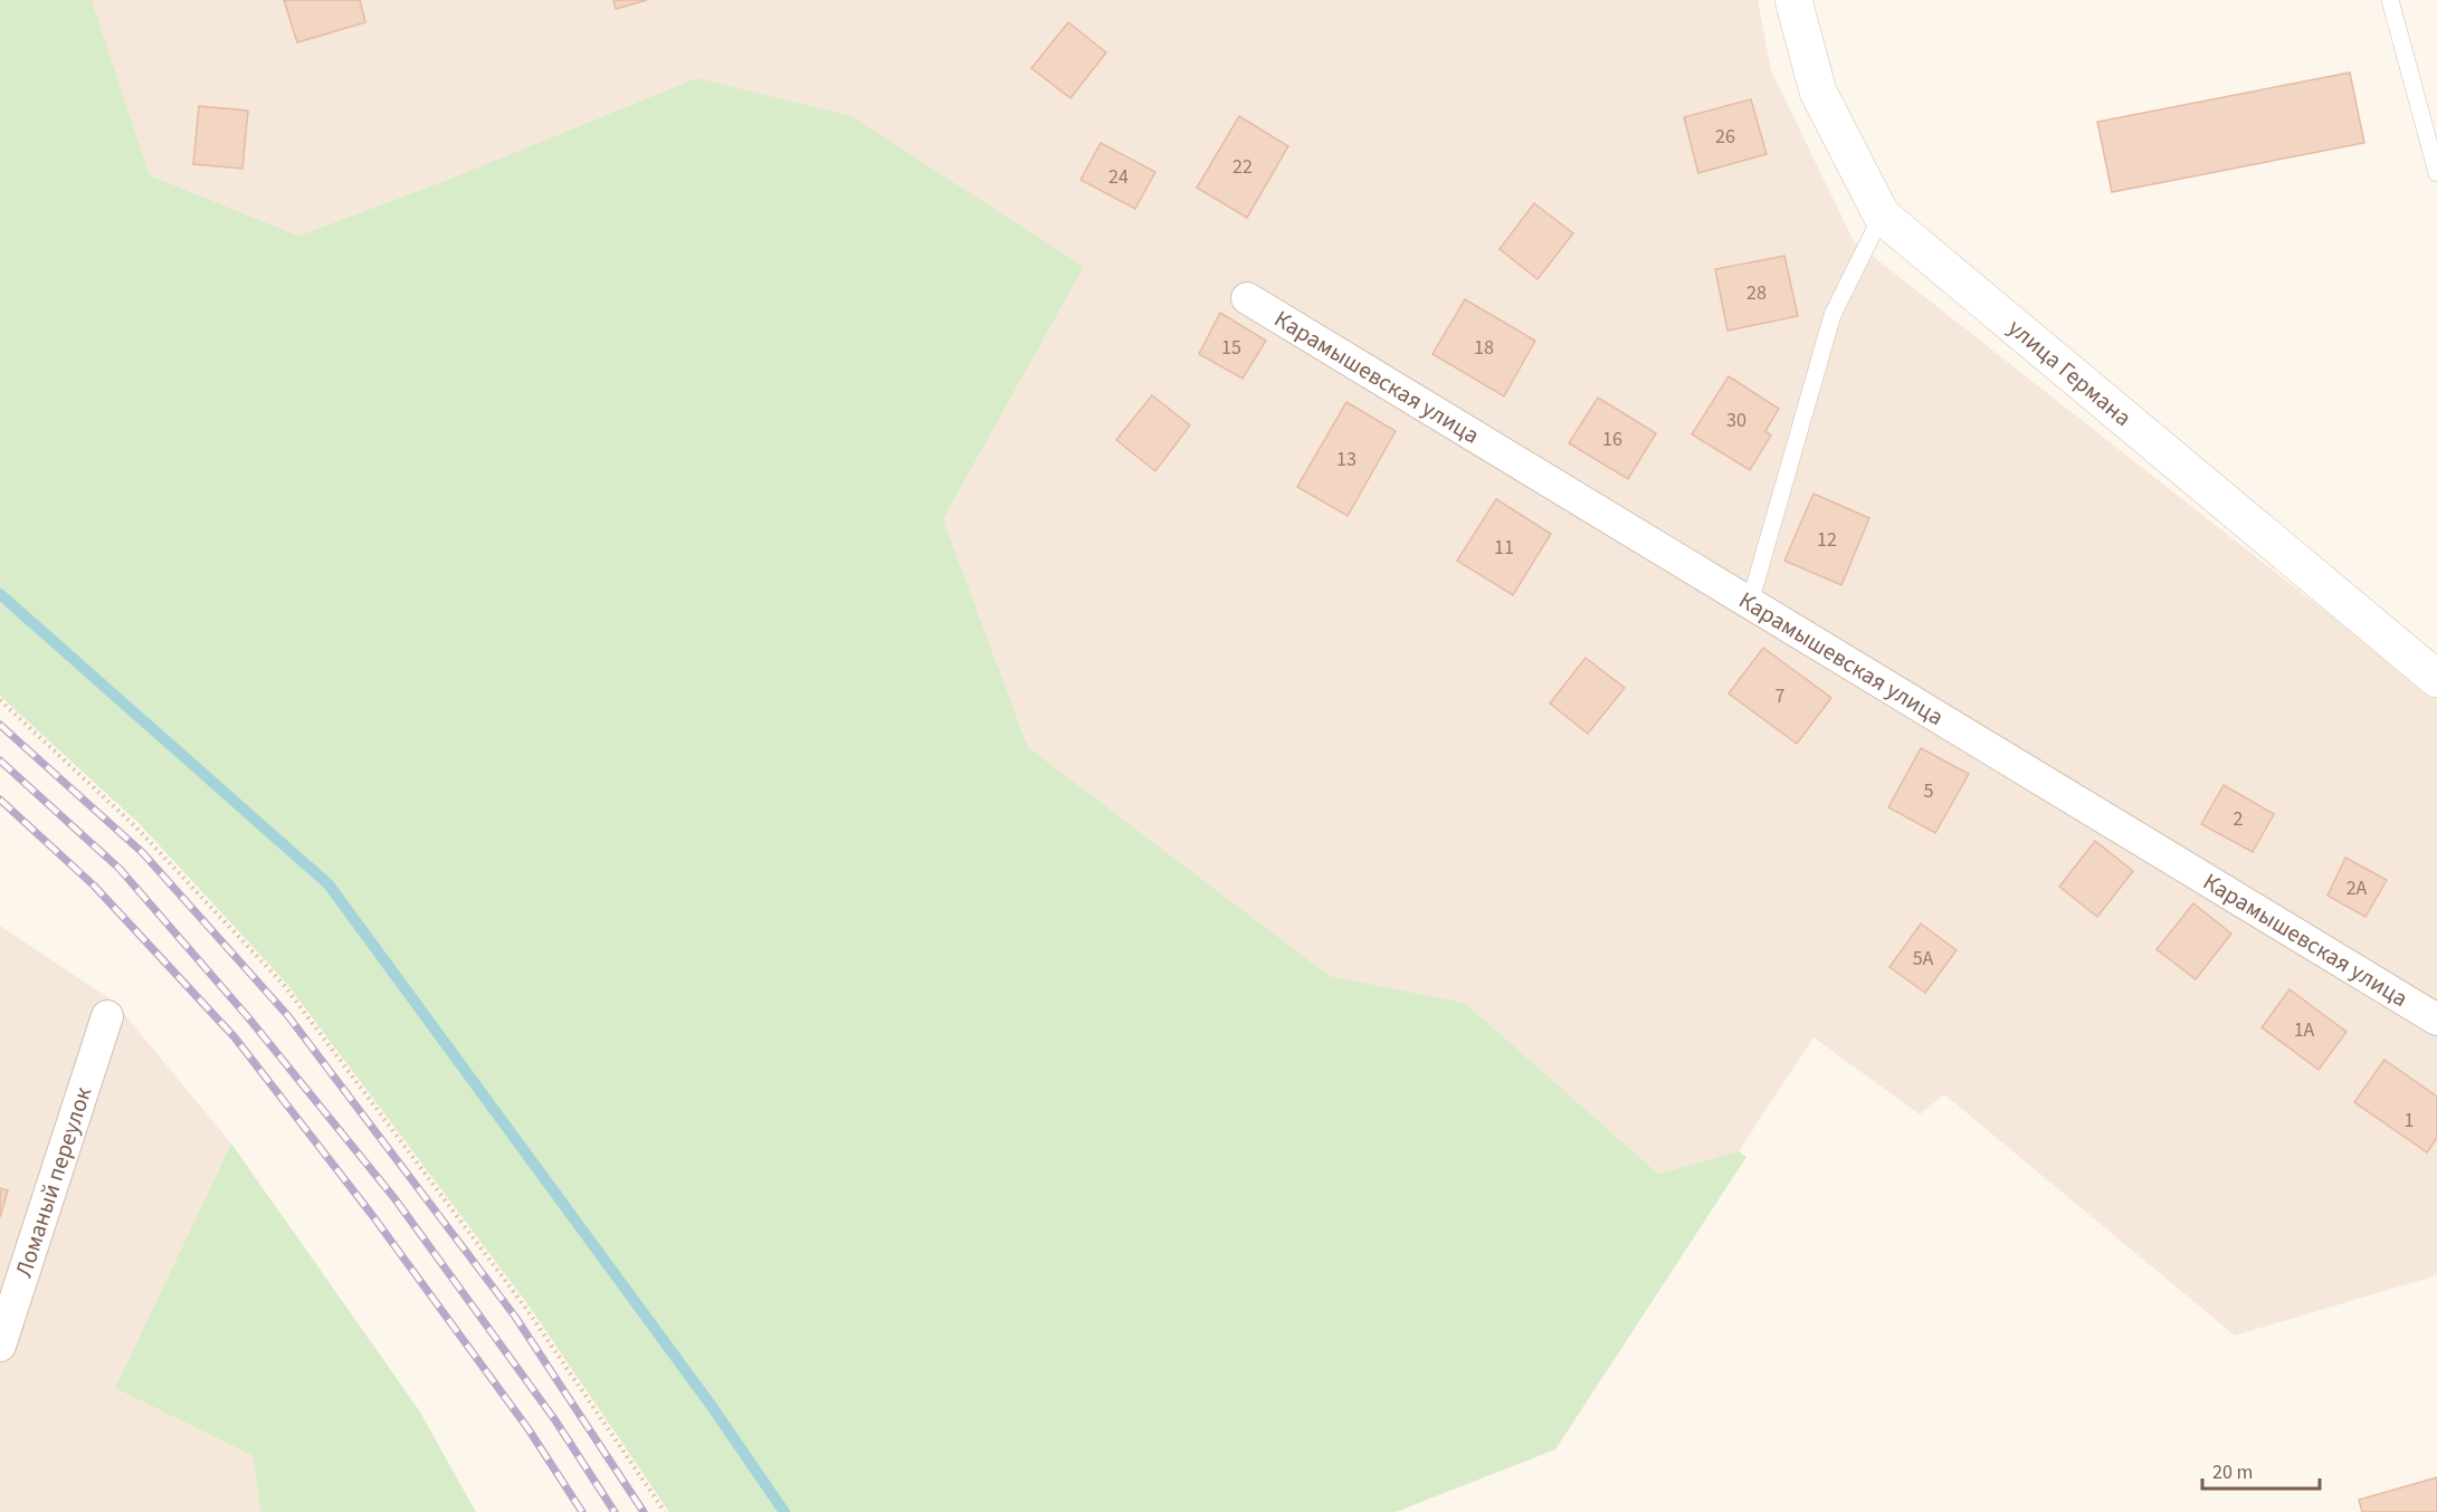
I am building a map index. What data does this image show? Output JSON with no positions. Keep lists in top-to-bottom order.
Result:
{
  "streets": {
    "street": ["улица Германа", "Карамышевская улица", "Ломаный переулок"]
  },
  "house_numbers": [
    "26",
    "22",
    "24",
    "28",
    "15",
    "18",
    "30",
    "16",
    "13",
    "12",
    "11",
    "7",
    "5",
    "2",
    "2А",
    "5А",
    "1А",
    "1"
  ],
  "scale_bar": "20 m"
}
